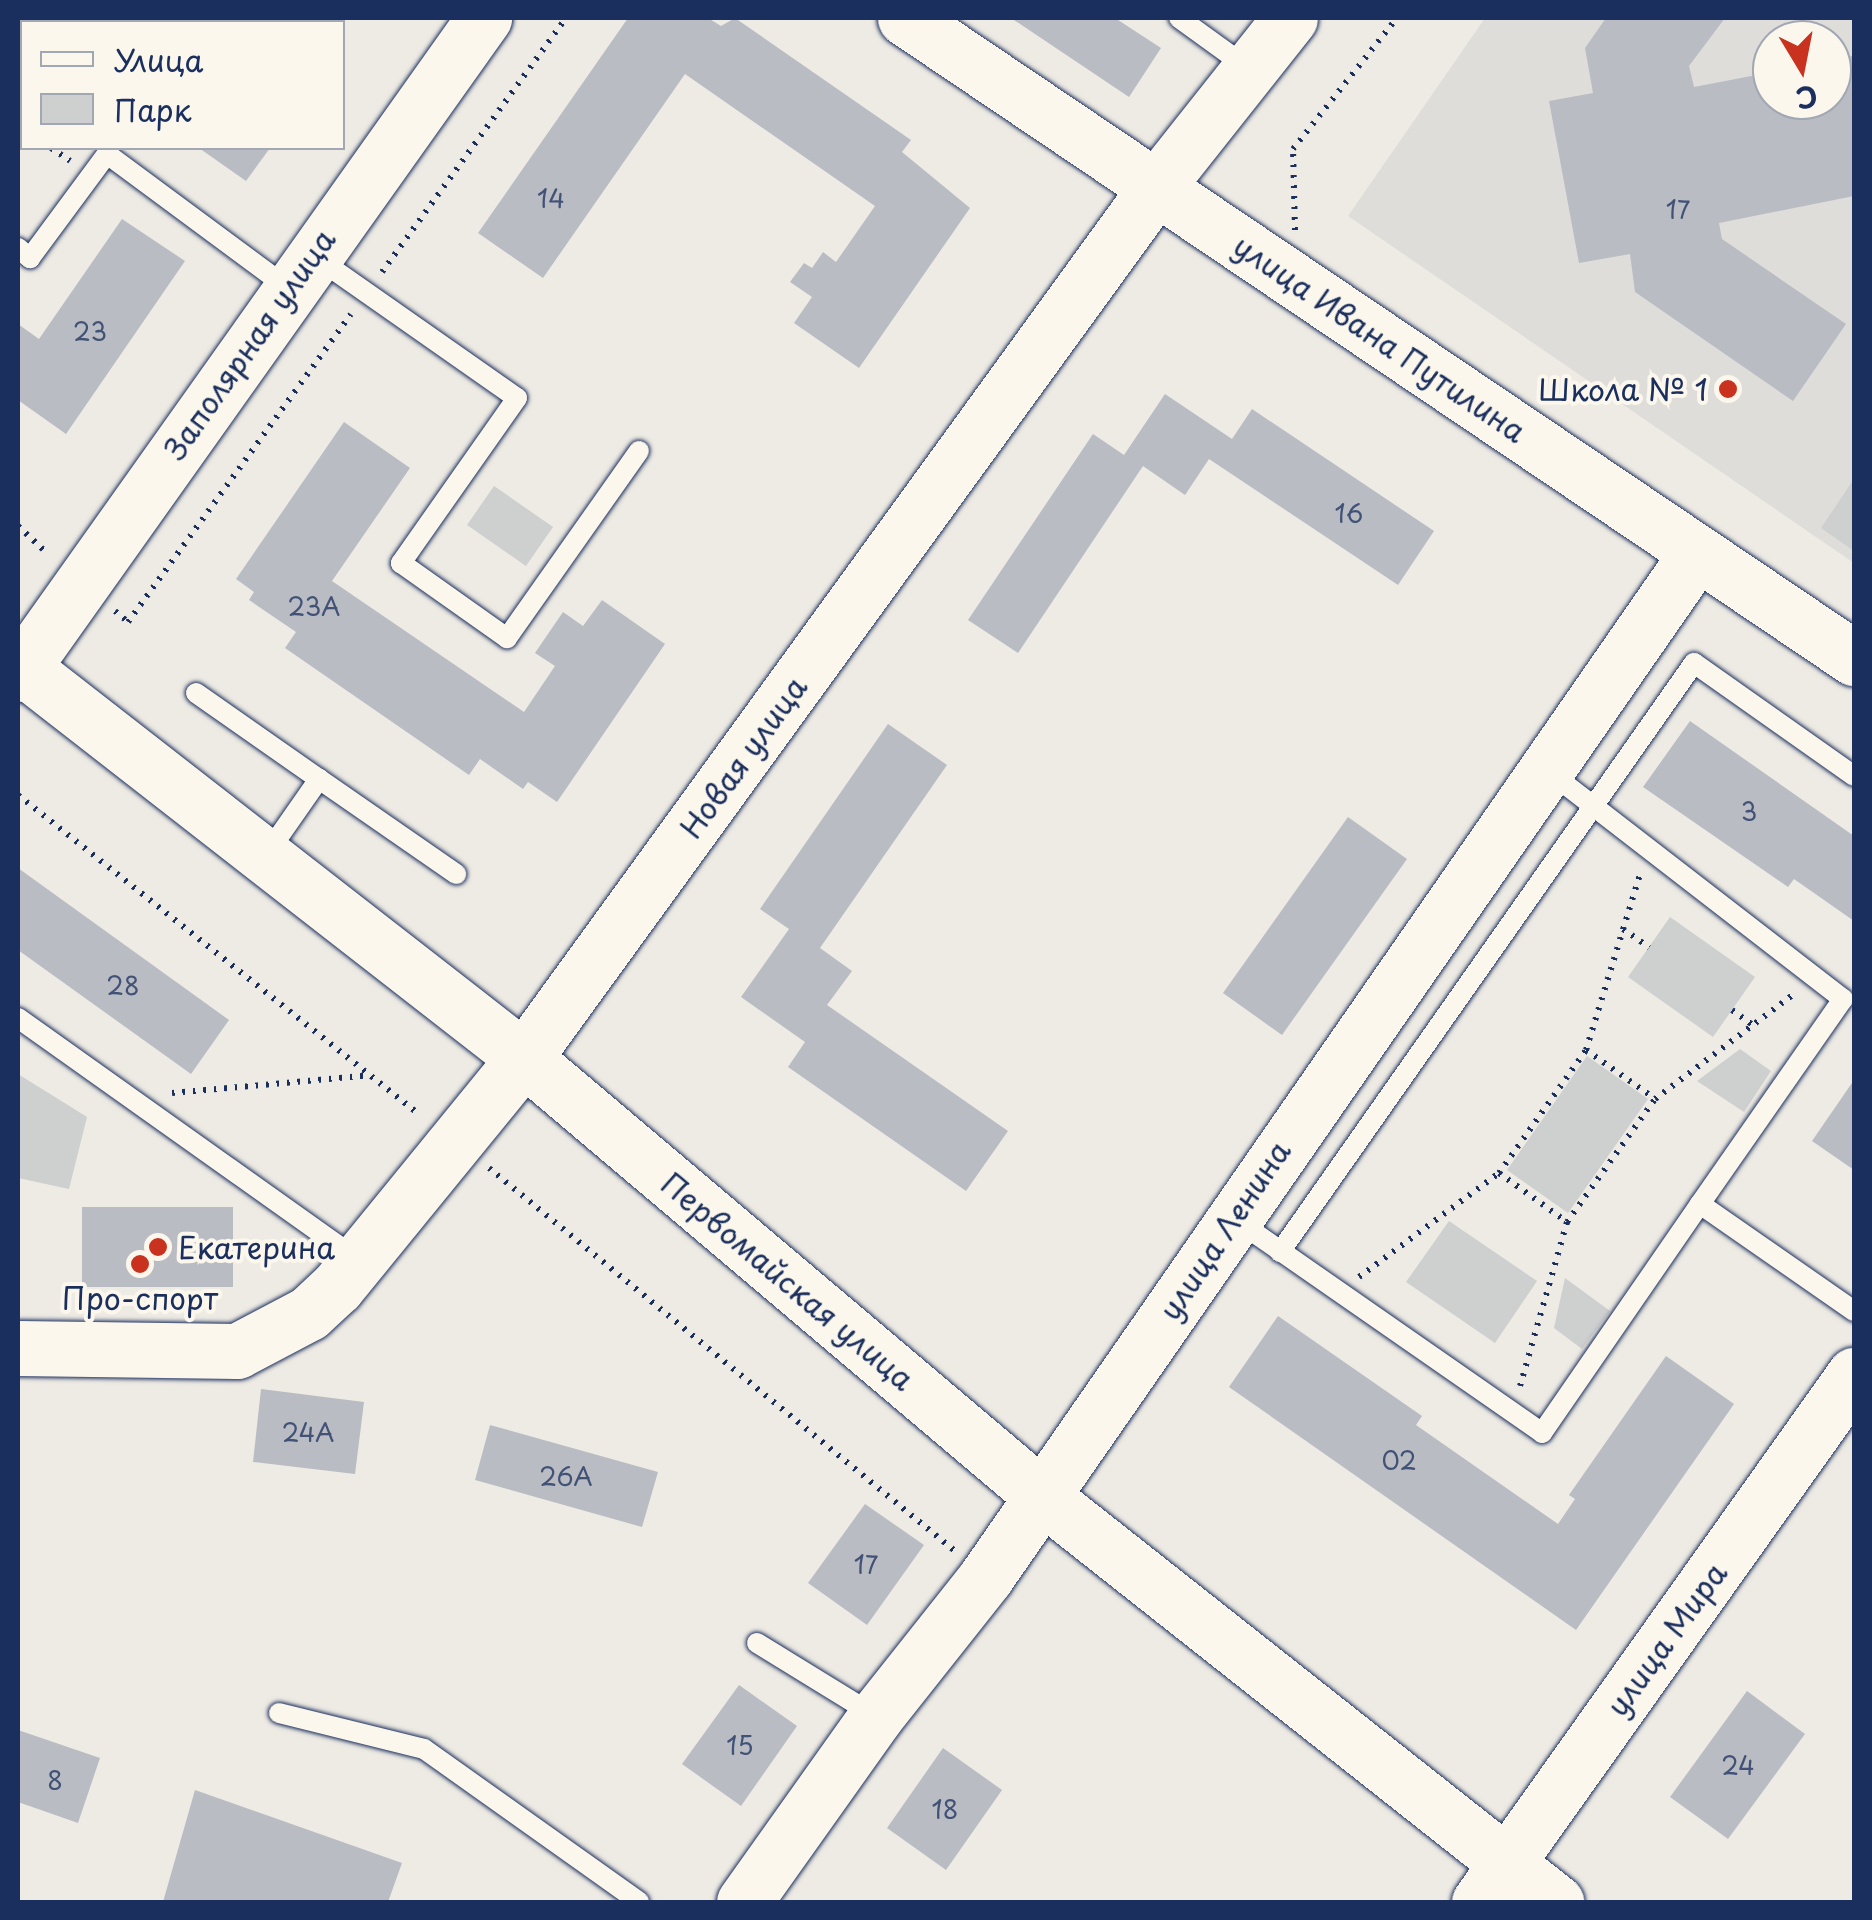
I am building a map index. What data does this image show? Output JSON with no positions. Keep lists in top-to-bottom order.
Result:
{
  "streets": {
    "street": [
      "улица Ивана Путилина",
      "Заполярная улица",
      "Новая улица",
      "улица Ленина",
      "Первомайская улица",
      "улица Мира"
    ]
  },
  "crossings": [
    ["улица Ивана Путилина", "Новая улица"],
    ["улица Ивана Путилина", "улица Ленина"],
    ["Заполярная улица", "Первомайская улица"],
    ["Новая улица", "Первомайская улица"],
    ["улица Ленина", "Первомайская улица"],
    ["Первомайская улица", "улица Мира"]
  ],
  "places": ["Школа № 1", "Екатерина", "Про-спорт"],
  "house_numbers": [
    "14",
    "17",
    "23",
    "16",
    "23А",
    "3",
    "28",
    "24А",
    "02",
    "26А",
    "17",
    "15",
    "24",
    "8",
    "18"
  ],
  "legend": ["Улица", "Парк"],
  "north": "bottom"
}
